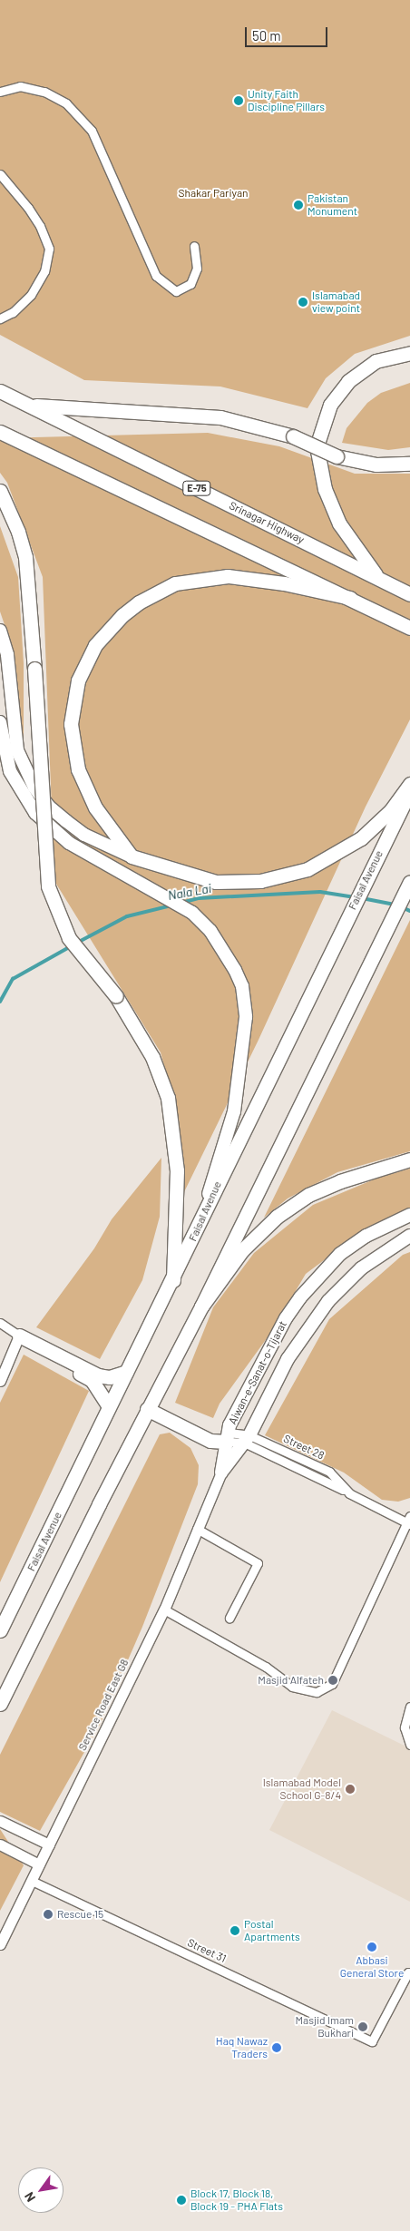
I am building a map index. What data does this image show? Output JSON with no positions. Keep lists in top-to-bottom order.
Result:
{
  "streets": {
    "main road": [
      "E-75",
      "Srinagar Highway",
      "Faisal Avenue",
      "Aiwan-e-Sanat-o-Tijarat"
    ],
    "street": ["Street 28", "Service Road East G8", "Street 31"]
  },
  "crossings": [
    ["Aiwan-e-Sanat-o-Tijarat", "Street 28"],
    ["Aiwan-e-Sanat-o-Tijarat", "Service Road East G8"],
    ["Service Road East G8", "Street 31"]
  ],
  "water": ["Nala Lai"],
  "parks": ["Shakar Pariyan"],
  "places": [
    "Unity Faith Discipline Pillars",
    "Pakistan Monument",
    "Islamabad view point",
    "Masjid Alfateh",
    "Islamabad Model School G-8/4",
    "Rescue 15",
    "Postal Apartments",
    "Abbasi General Store",
    "Masjid Imam Bukhari",
    "Haq Nawaz Traders",
    "Block 17, Block 18, Block 19 - PHA Flats"
  ],
  "scale_bar": "50 m",
  "north": "bottom left"
}
